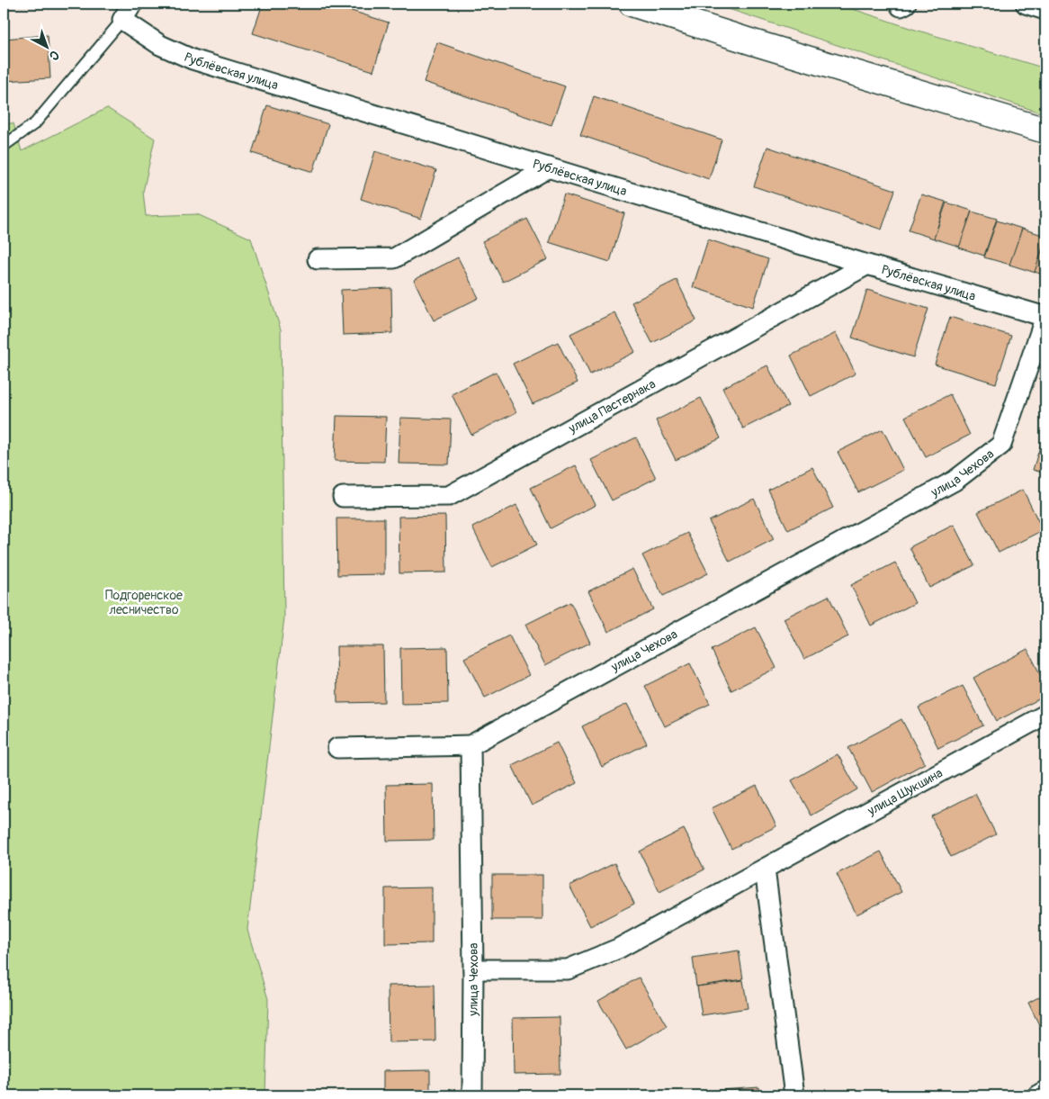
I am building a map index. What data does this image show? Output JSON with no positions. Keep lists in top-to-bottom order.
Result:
{
  "streets": {
    "street": [
      "Рублёвская улица",
      "улица Пастернака",
      "улица Чехова",
      "улица Шукшина"
    ]
  },
  "crossings": [
    ["Рублёвская улица", "улица Пастернака"],
    ["Рублёвская улица", "улица Чехова"],
    ["улица Чехова", "улица Шукшина"]
  ],
  "parks": ["Подгоренское лесничество"],
  "north": "bottom right"
}
